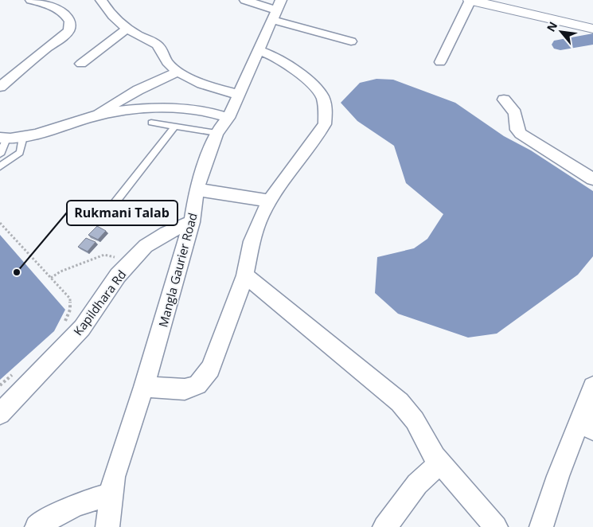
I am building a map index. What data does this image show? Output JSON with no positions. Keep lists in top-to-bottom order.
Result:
{
  "streets": {
    "street": ["Mangla Gaurier Road", "Kapildhara Rd"]
  },
  "crossings": [
    ["Mangla Gaurier Road", "Kapildhara Rd"]
  ],
  "places": ["Rukmani Talab"],
  "north": "top left"
}
